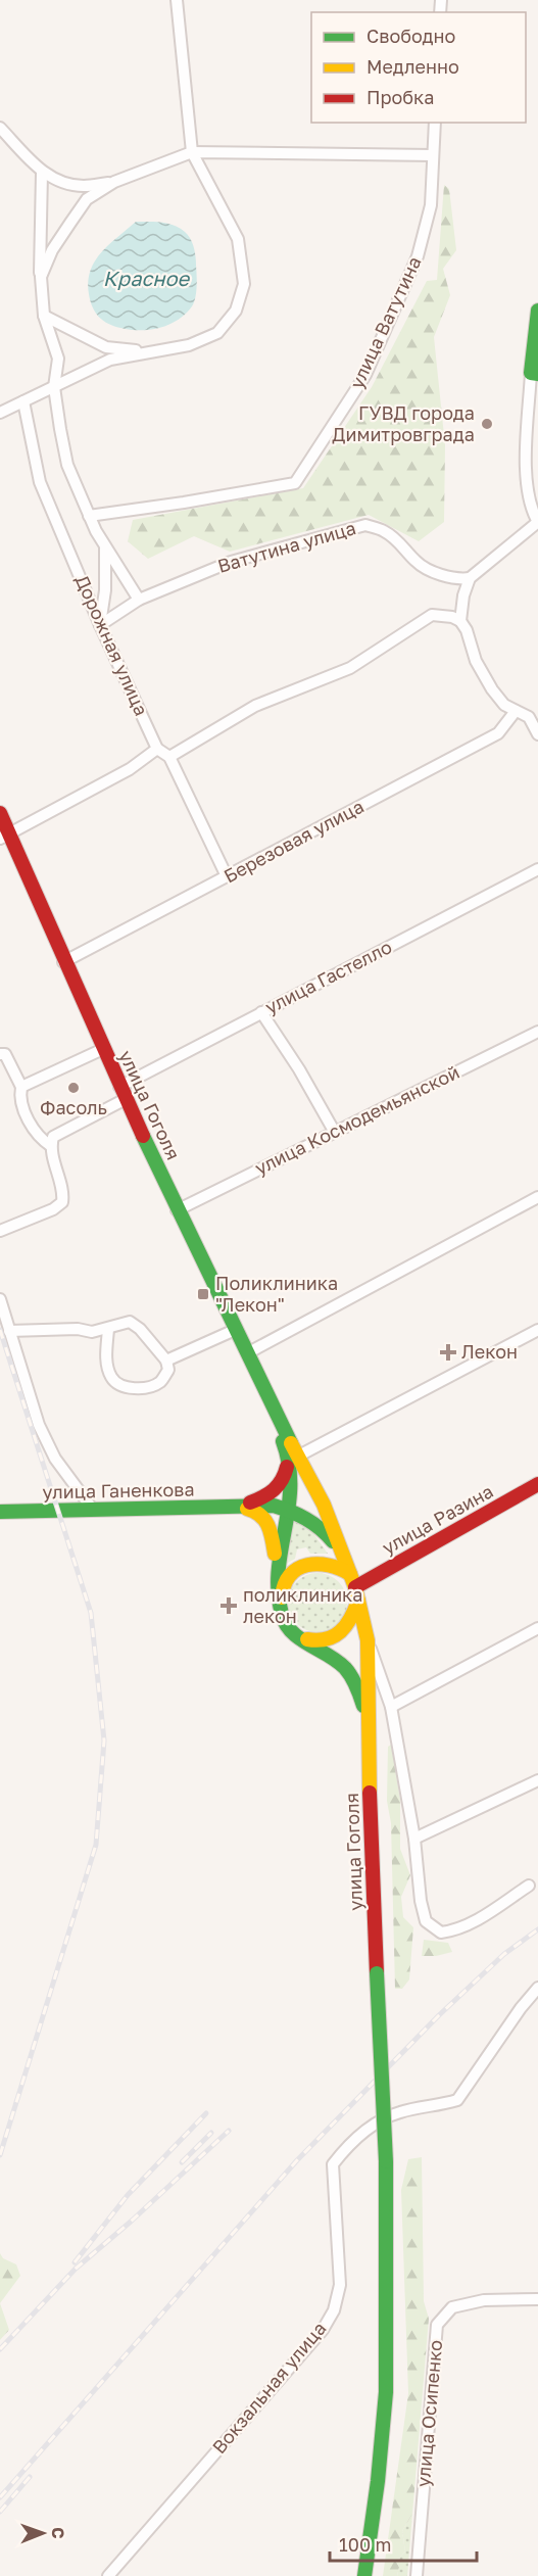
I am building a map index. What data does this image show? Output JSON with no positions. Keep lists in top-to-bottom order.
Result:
{
  "streets": {
    "main road": ["улица Гоголя", "улица Ганенкова", "улица Разина"],
    "street": [
      "улица Ватутина",
      "Ватутина улица",
      "Дорожная улица",
      "Березовая улица",
      "улица Гастелло",
      "улица Космодемьянской",
      "Вокзальная улица",
      "улица Осипенко"
    ]
  },
  "crossings": [
    ["Ватутина улица", "Дорожная улица"],
    ["Березовая улица", "улица Гоголя"],
    ["улица Гастелло", "улица Гоголя"],
    ["улица Гоголя", "улица Космодемьянской"]
  ],
  "water": ["Красное"],
  "places": {
    "other": ["ГУВД города Димитровграда", "Фасоль"],
    "transit": ["Поликлиника \"Лекон\""],
    "health": ["Лекон", "поликлиника лекон"]
  },
  "legend": ["Свободно", "Медленно", "Пробка"],
  "scale_bar": "100 m",
  "north": "right"
}
